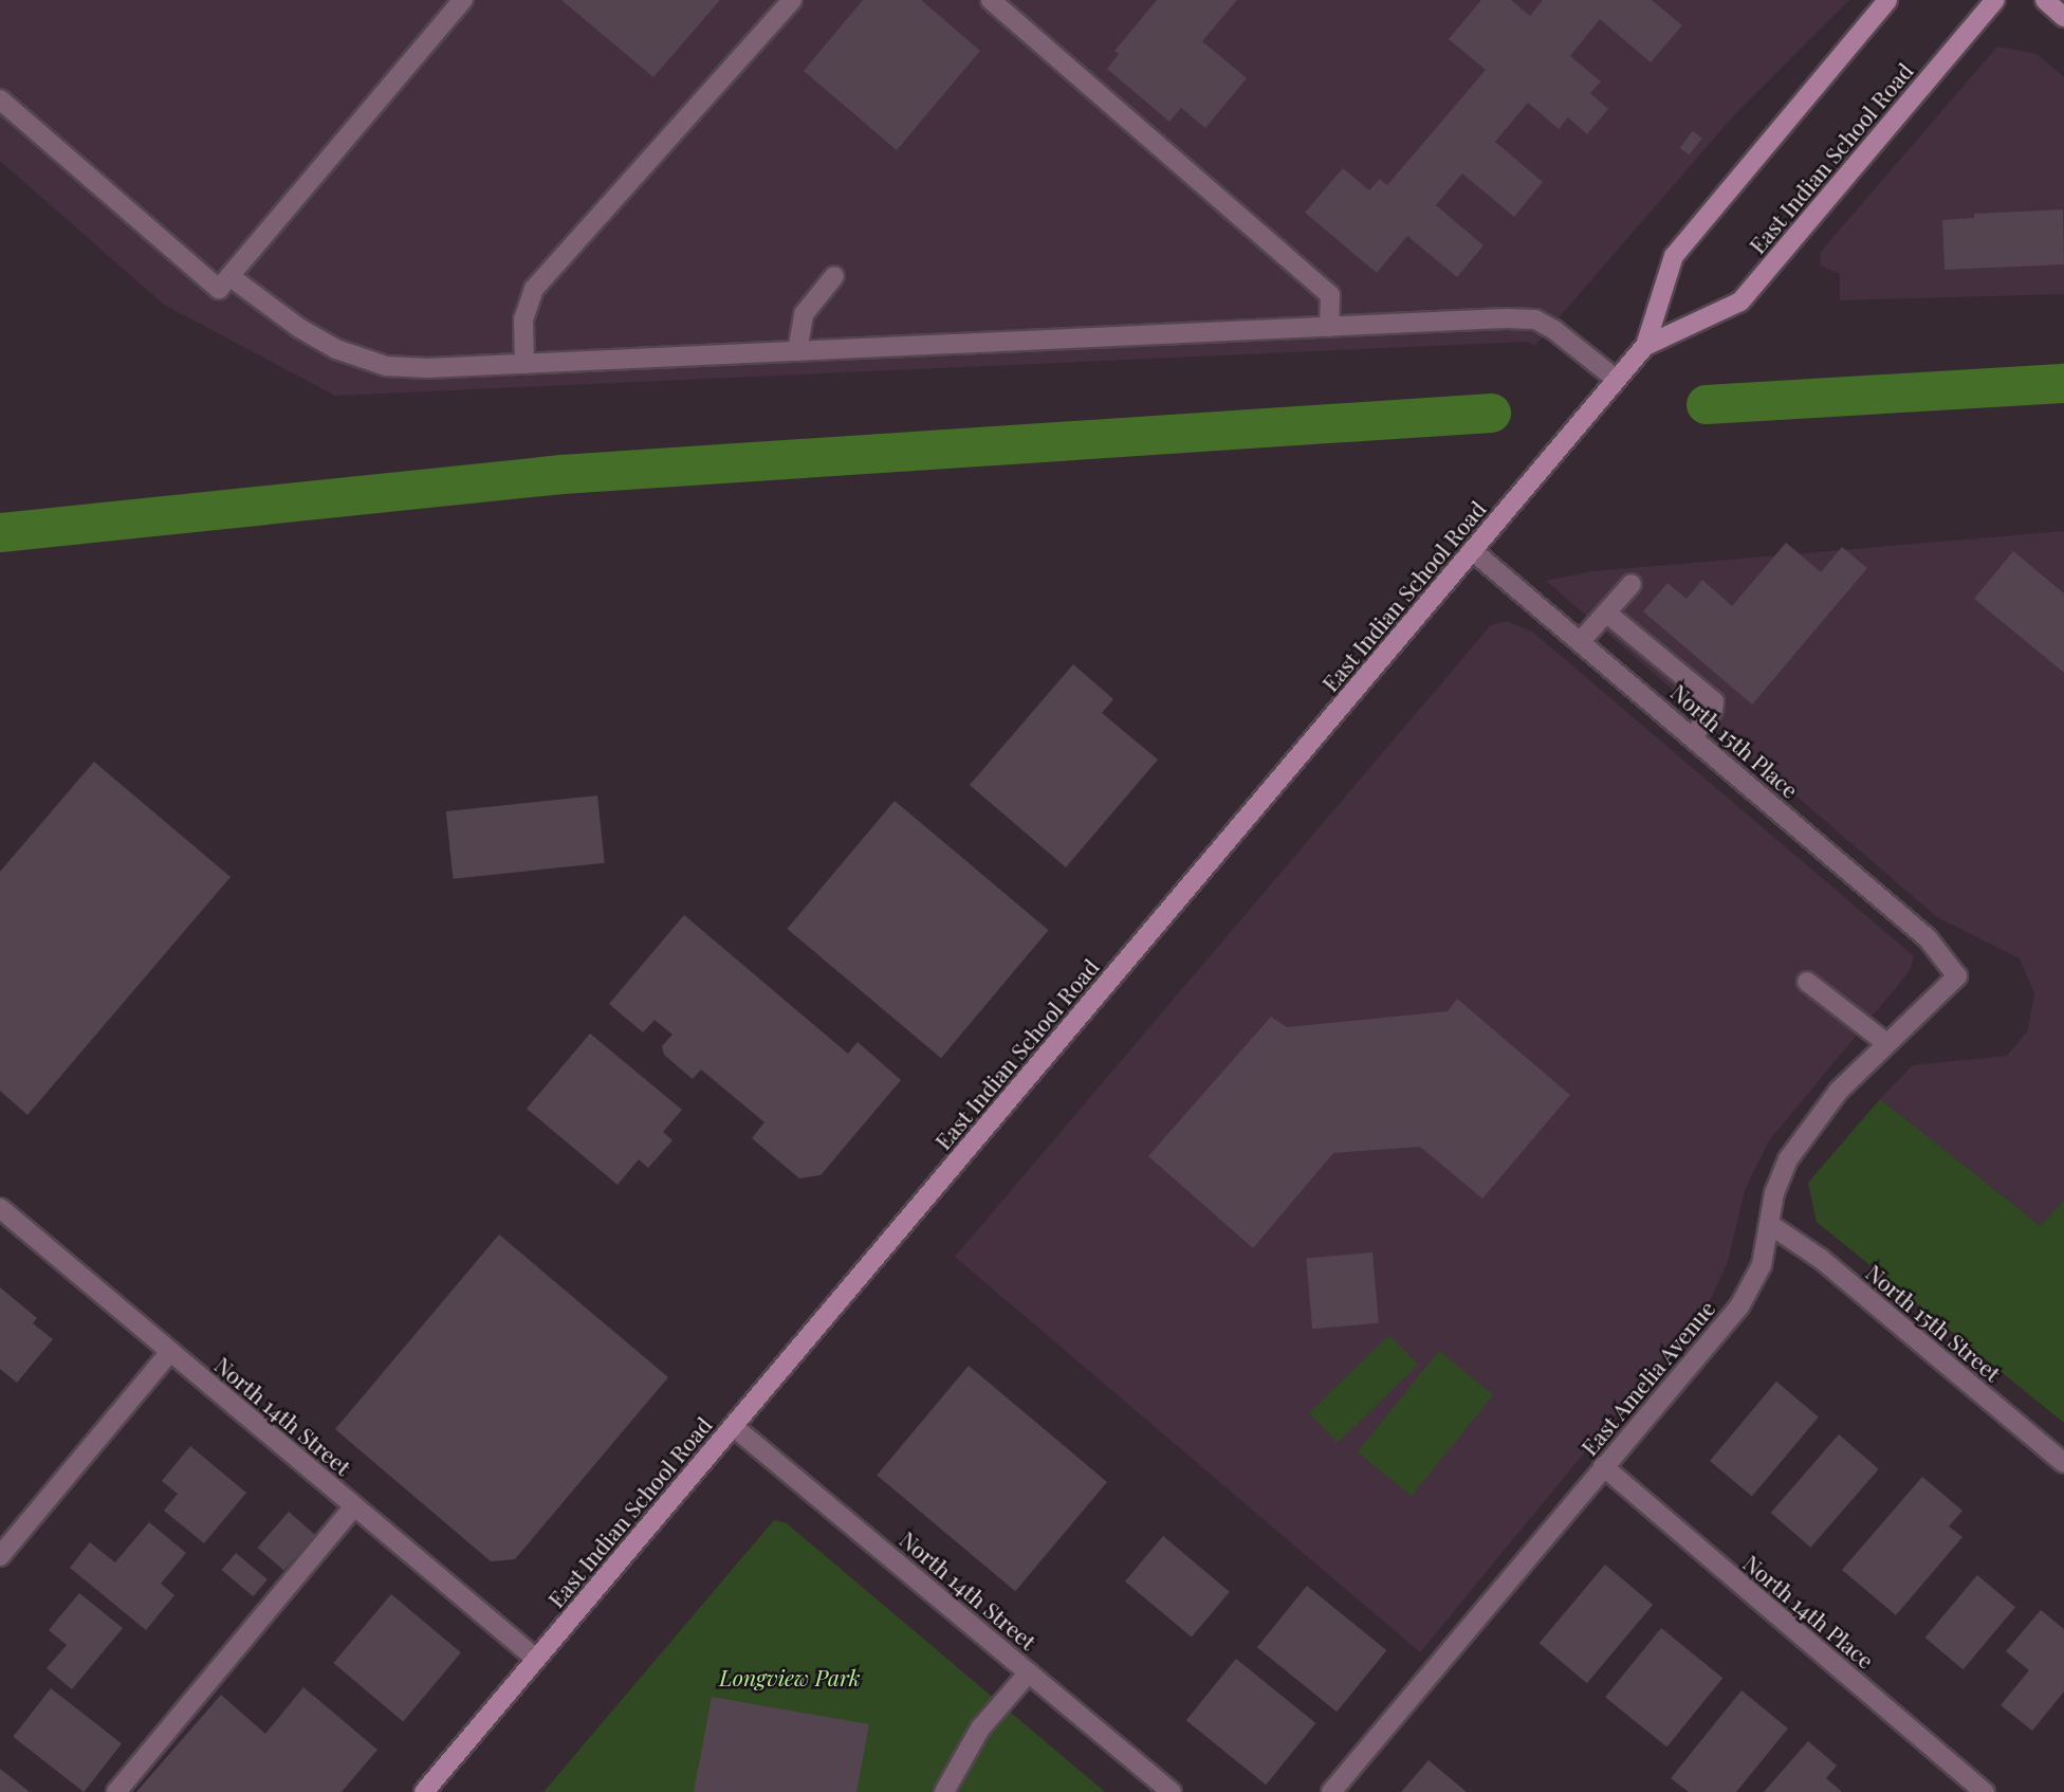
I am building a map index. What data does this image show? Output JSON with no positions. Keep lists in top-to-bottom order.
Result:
{
  "streets": {
    "main road": ["East Indian School Road"],
    "street": [
      "North 15th Place",
      "North 15th Street",
      "East Amelia Avenue",
      "North 14th Street",
      "North 14th Place"
    ]
  },
  "crossings": [
    ["East Indian School Road", "North 15th Place"],
    ["East Indian School Road", "North 14th Street"],
    ["North 15th Place", "East Amelia Avenue"],
    ["North 15th Street", "East Amelia Avenue"],
    ["East Amelia Avenue", "North 14th Place"]
  ],
  "parks": ["Longview Park"]
}
